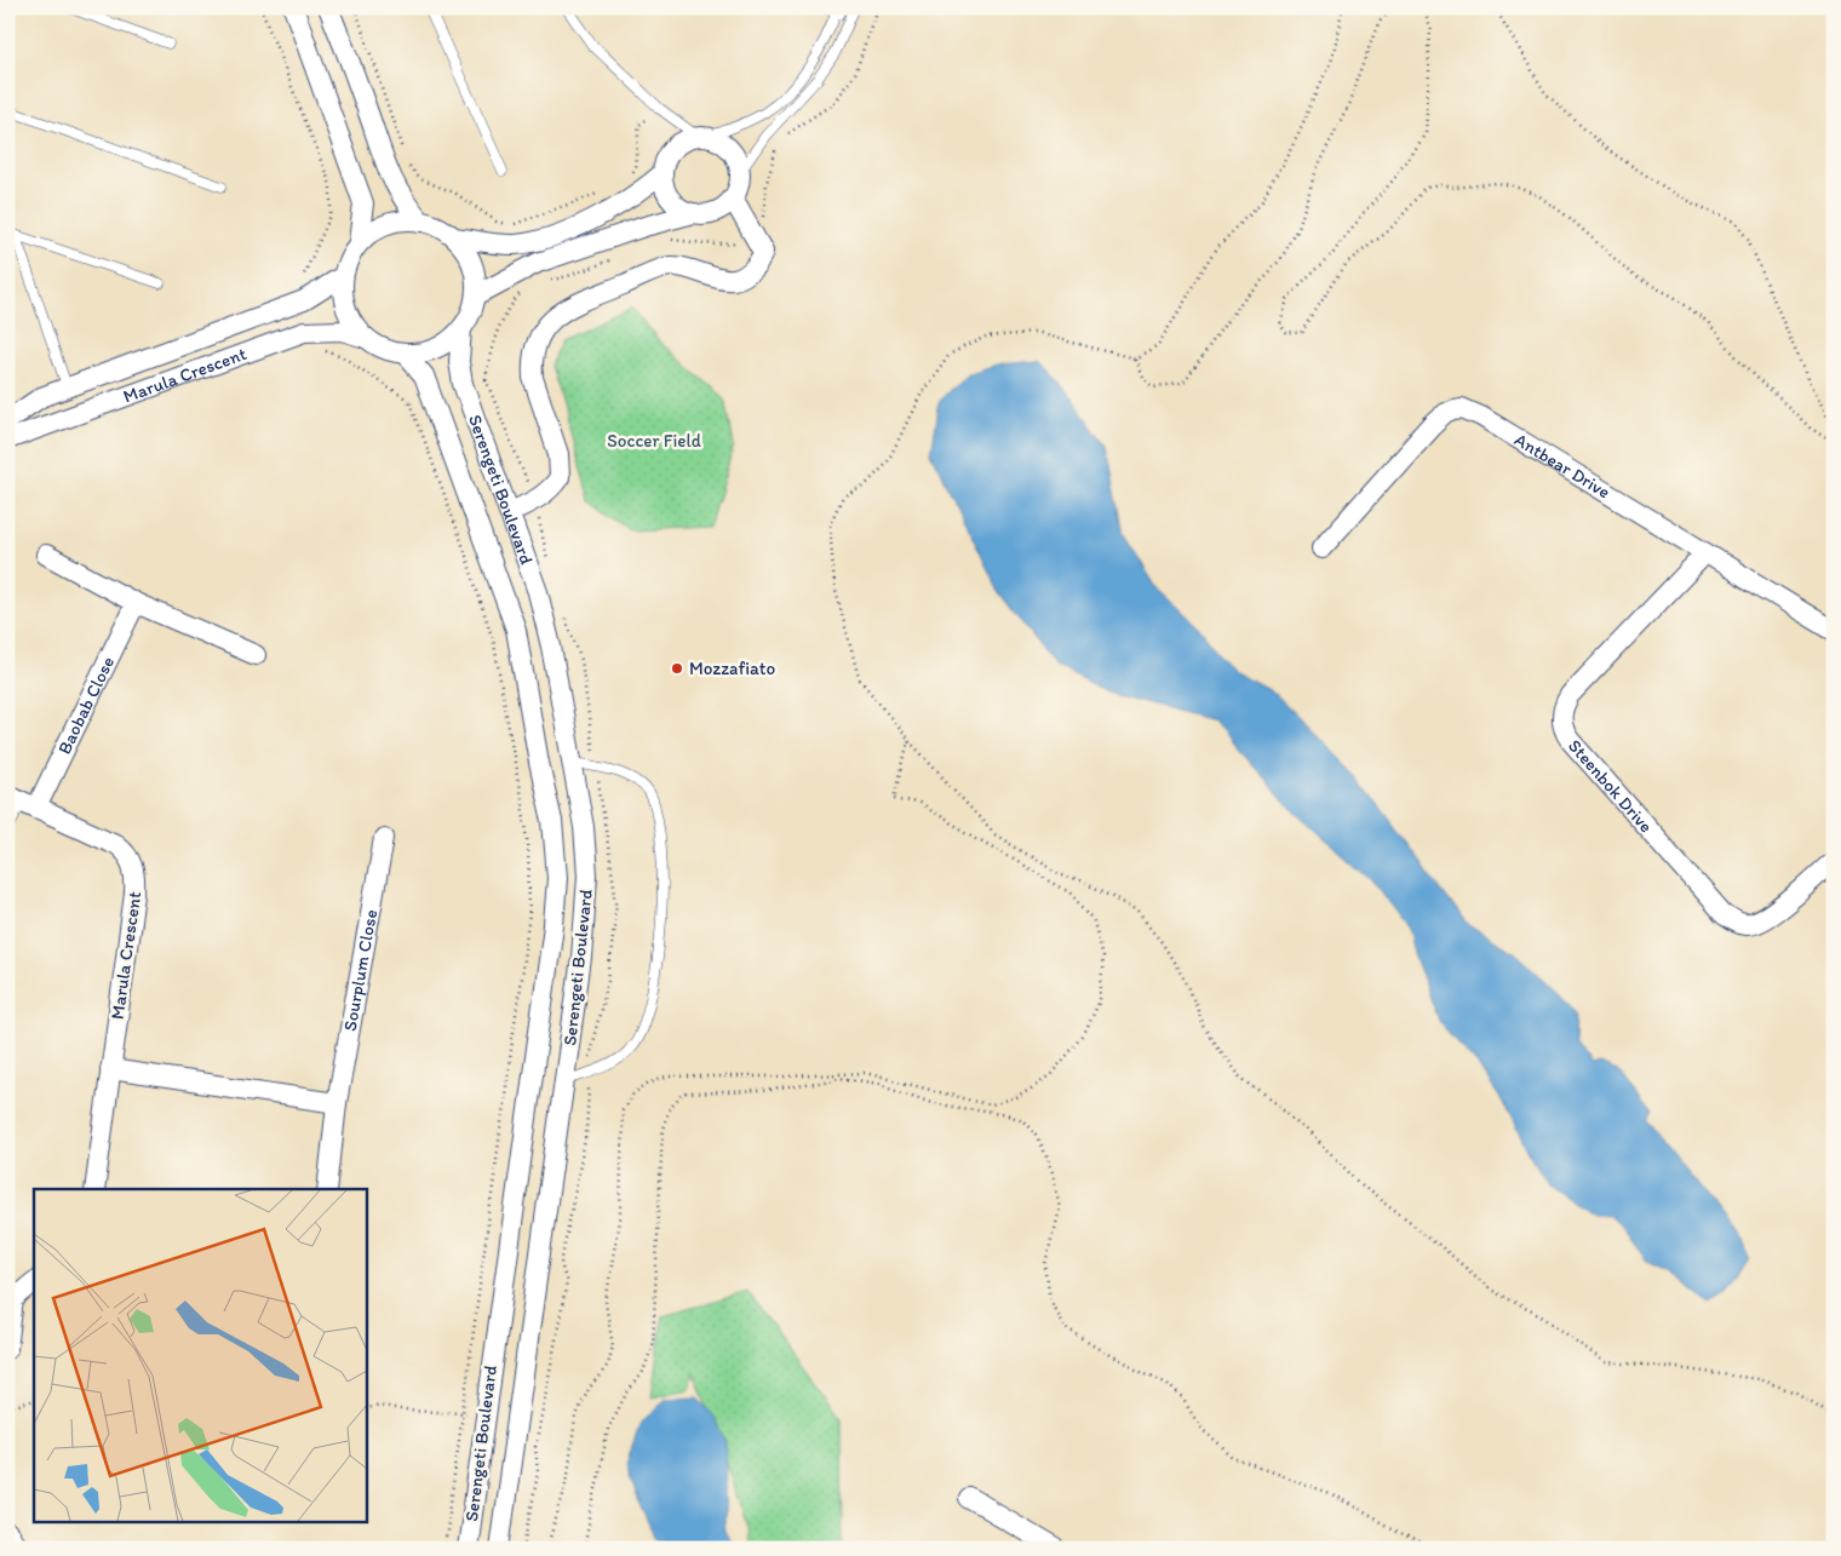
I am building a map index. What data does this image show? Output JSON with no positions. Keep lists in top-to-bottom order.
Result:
{
  "streets": {
    "street": [
      "Marula Crescent",
      "Antbear Drive",
      "Serengeti Boulevard",
      "Baobab Close",
      "Steenbok Drive",
      "Sourplum Close"
    ]
  },
  "crossings": [
    ["Marula Crescent", "Serengeti Boulevard"],
    ["Marula Crescent", "Baobab Close"],
    ["Antbear Drive", "Steenbok Drive"]
  ],
  "parks": ["Soccer Field"],
  "places": ["Mozzafiato"]
}
